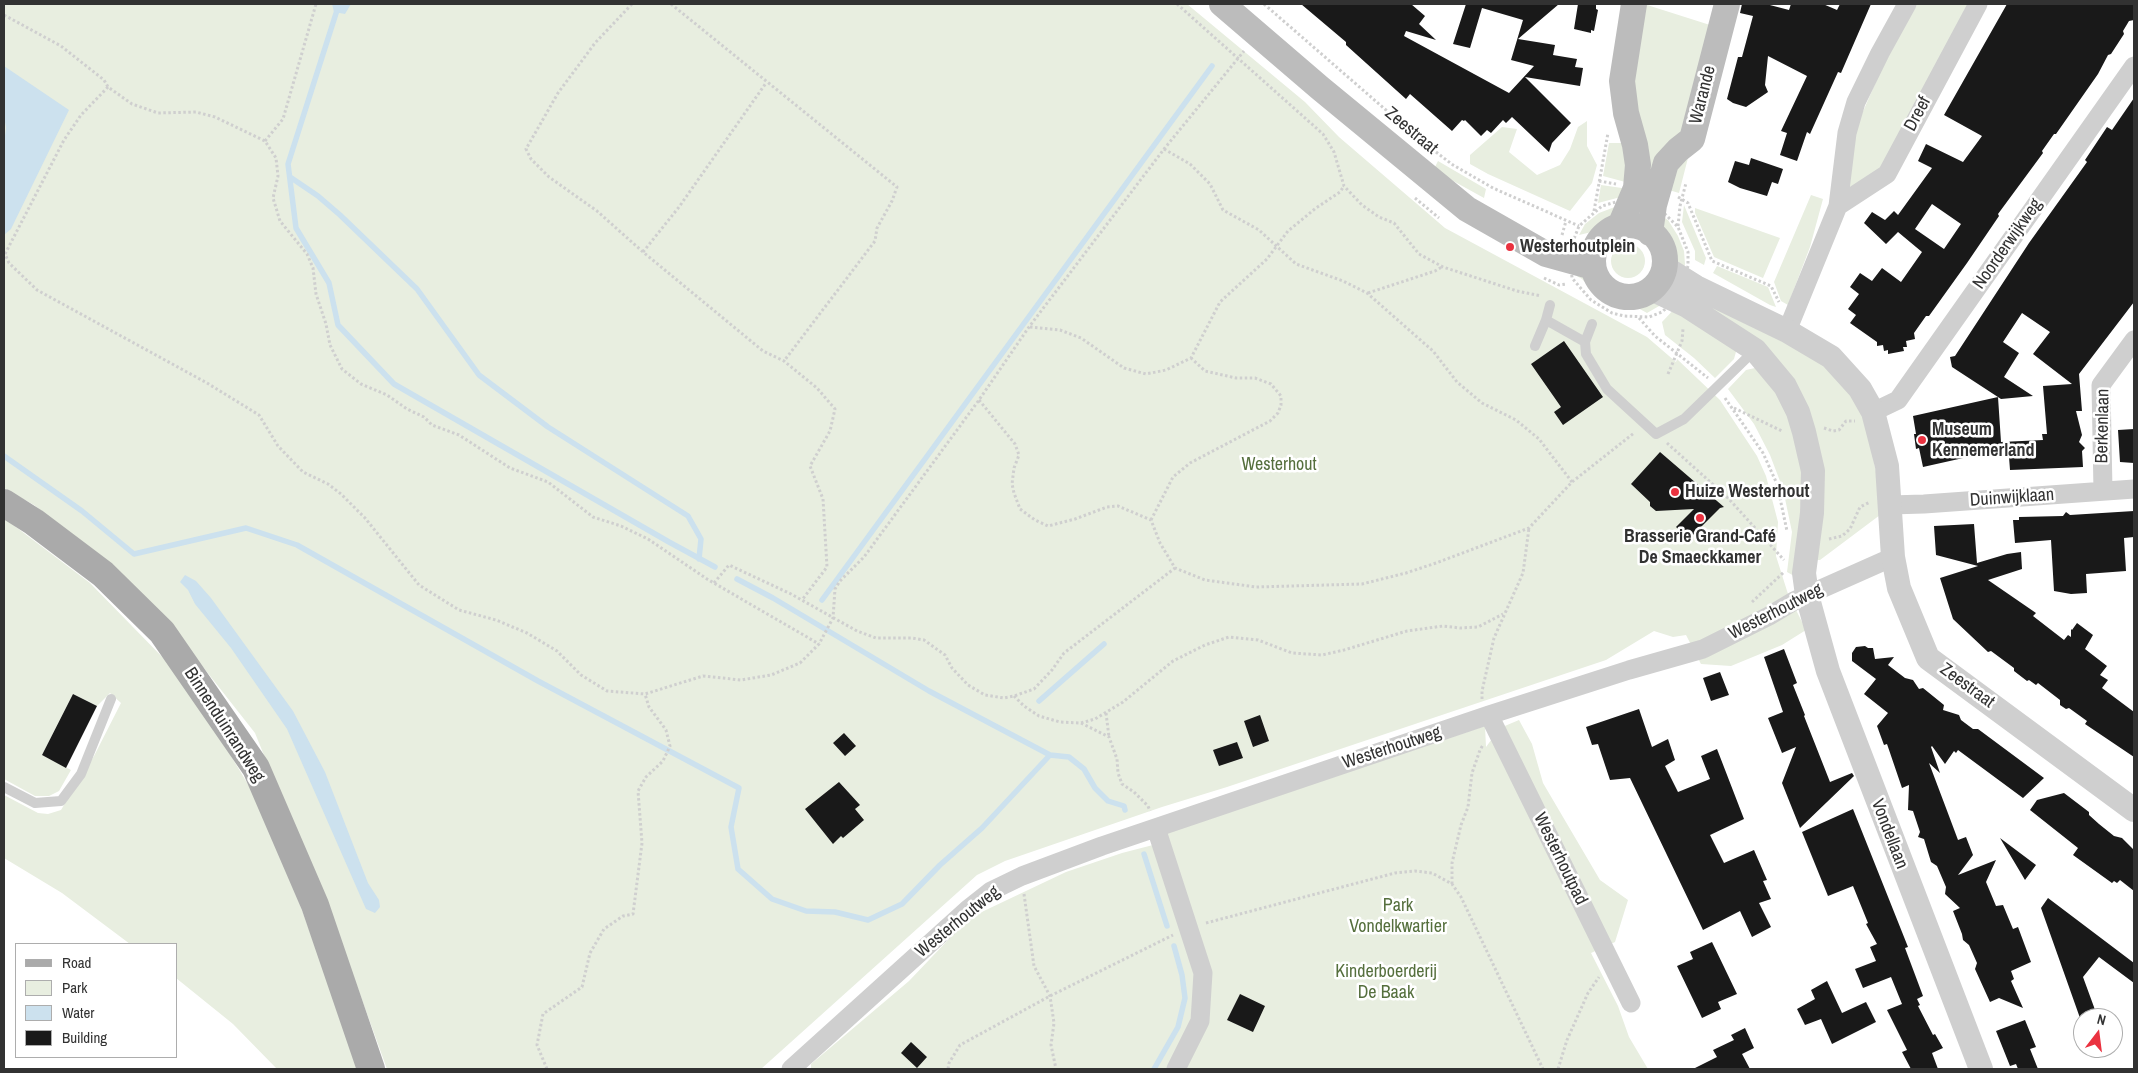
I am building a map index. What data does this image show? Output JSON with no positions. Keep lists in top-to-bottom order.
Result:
{
  "streets": {
    "main road": ["Warande", "Zeestraat", "Binnenduinrandweg"],
    "street": [
      "Dreef",
      "Noorderwijkweg",
      "Berkenlaan",
      "Duinwijklaan",
      "Westerhoutweg",
      "Vondellaan",
      "Westerhoutpad"
    ]
  },
  "crossings": [
    ["Warande", "Zeestraat"],
    ["Zeestraat", "Duinwijklaan"],
    ["Zeestraat", "Westerhoutweg"],
    ["Berkenlaan", "Duinwijklaan"],
    ["Westerhoutweg", "Vondellaan"],
    ["Westerhoutweg", "Westerhoutpad"]
  ],
  "parks": ["Westerhout", "Park Vondelkwartier", "Kinderboerderij De Baak"],
  "places": [
    "Westerhoutplein",
    "Museum Kennemerland",
    "Huize Westerhout",
    "Brasserie Grand-Café De Smaeckkamer"
  ],
  "legend": [
    "Road",
    "Park",
    "Water",
    "Building"
  ],
  "north": "top"
}
